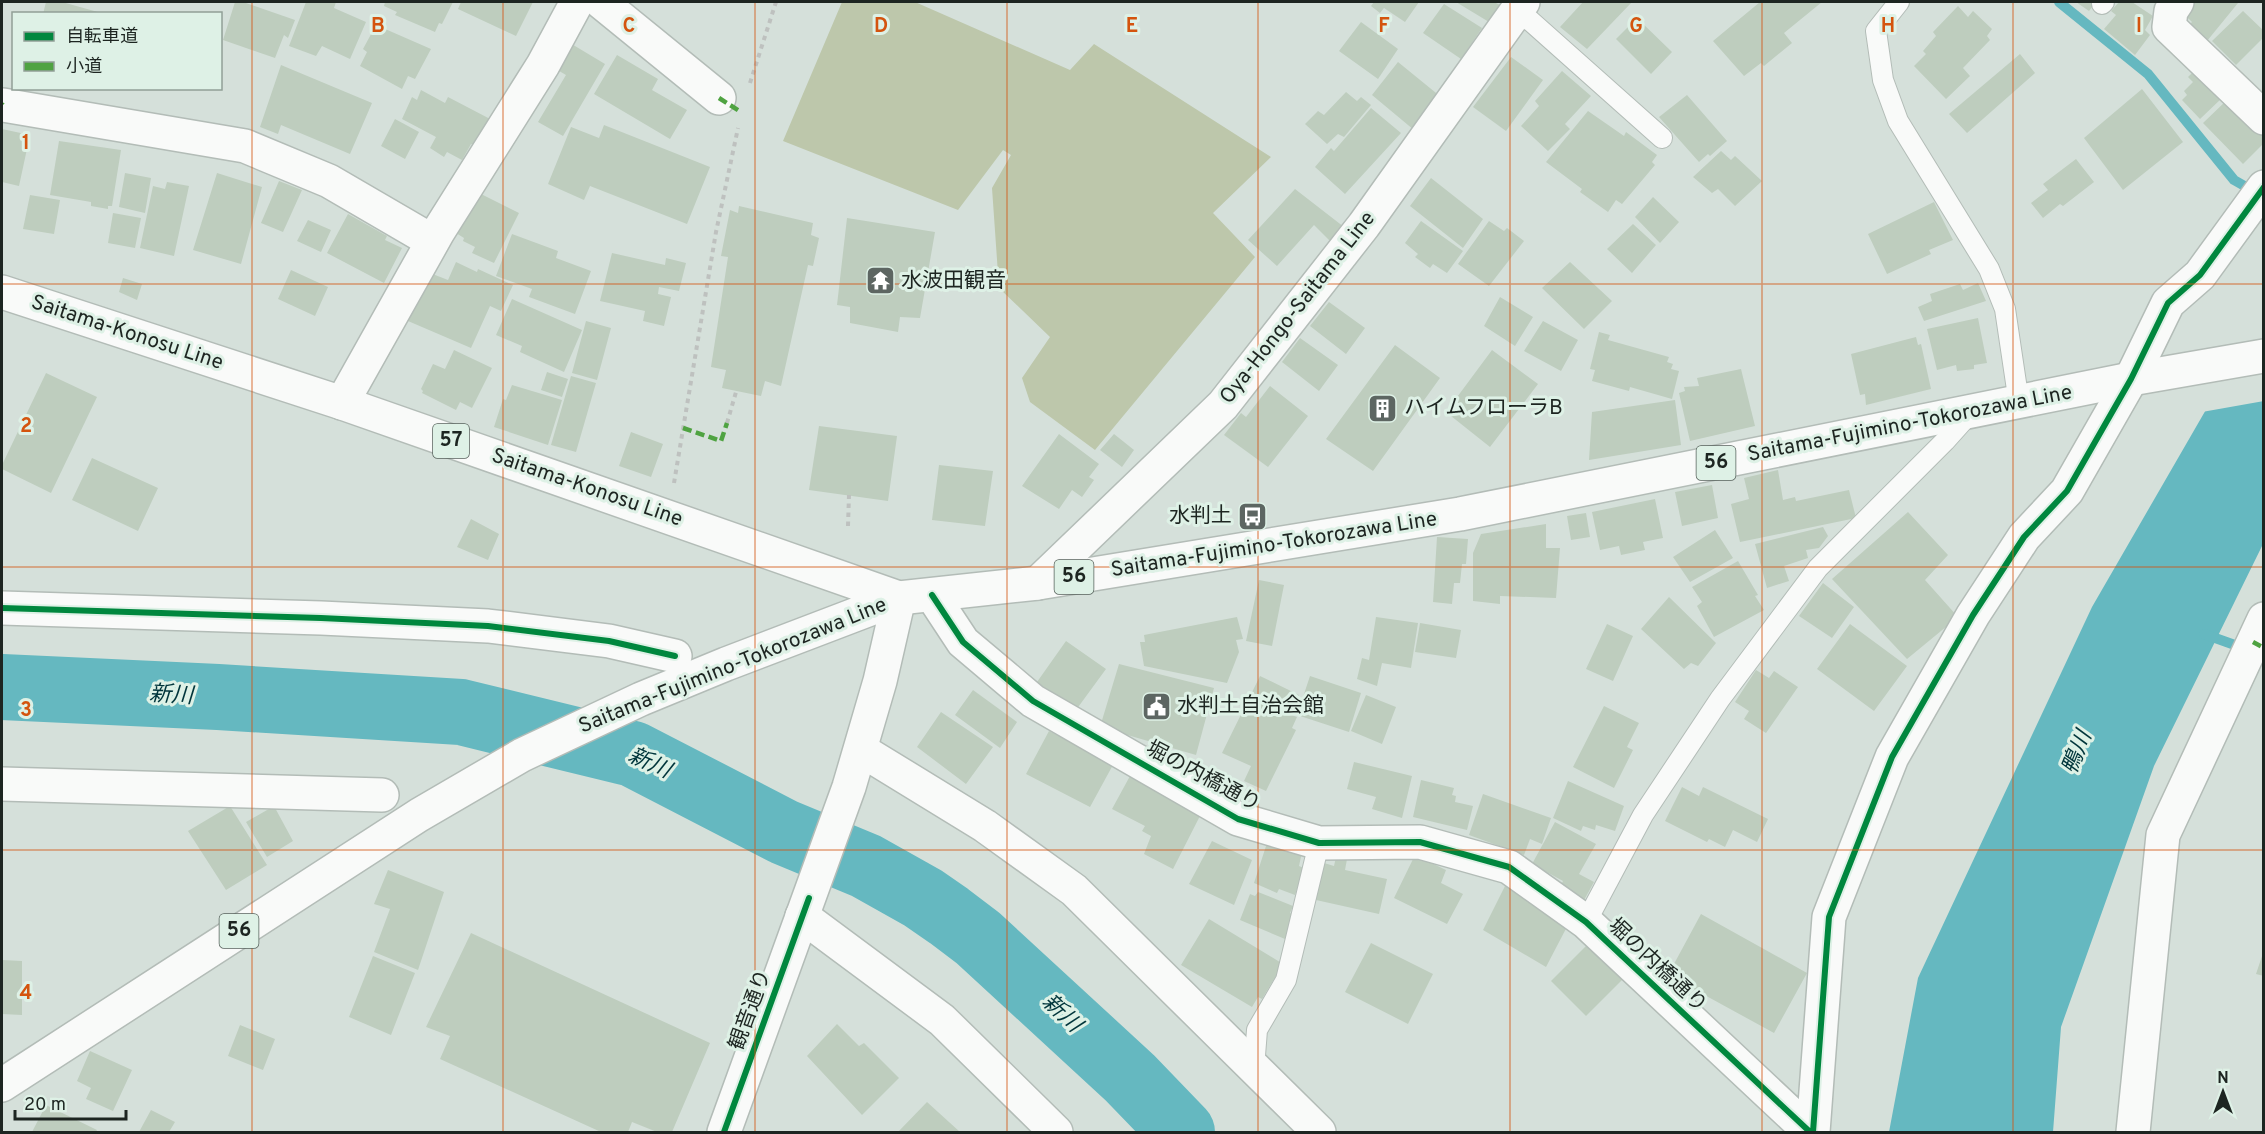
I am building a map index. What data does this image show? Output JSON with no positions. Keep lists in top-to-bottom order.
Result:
{
  "streets": {
    "street": [
      "Oya-Hongo-Saitama Line",
      "Saitama-Konosu Line",
      "Saitama-Fujimino-Tokorozawa Line",
      "57",
      "56",
      "堀の内橋通り",
      "観音通り"
    ]
  },
  "crossings": [
    ["Oya-Hongo-Saitama Line", "Saitama-Fujimino-Tokorozawa Line"],
    ["Saitama-Konosu Line", "Saitama-Fujimino-Tokorozawa Line"],
    ["Saitama-Konosu Line", "観音通り"],
    ["Saitama-Fujimino-Tokorozawa Line", "堀の内橋通り"],
    ["Saitama-Fujimino-Tokorozawa Line", "観音通り"]
  ],
  "water": ["新川", "鴨川"],
  "places": {
    "temple": ["水波田観音"],
    "building": ["ハイムフローラB"],
    "bus stop": ["水判土"],
    "public building": ["水判土自治会館"]
  },
  "legend": ["自転車道", "小道"],
  "scale_bar": "20 m",
  "north": "top",
  "grid": {
    "columns": [
      "B",
      "C",
      "D",
      "E",
      "F",
      "G",
      "H",
      "I"
    ],
    "rows": [
      "1",
      "2",
      "3",
      "4"
    ]
  }
}
